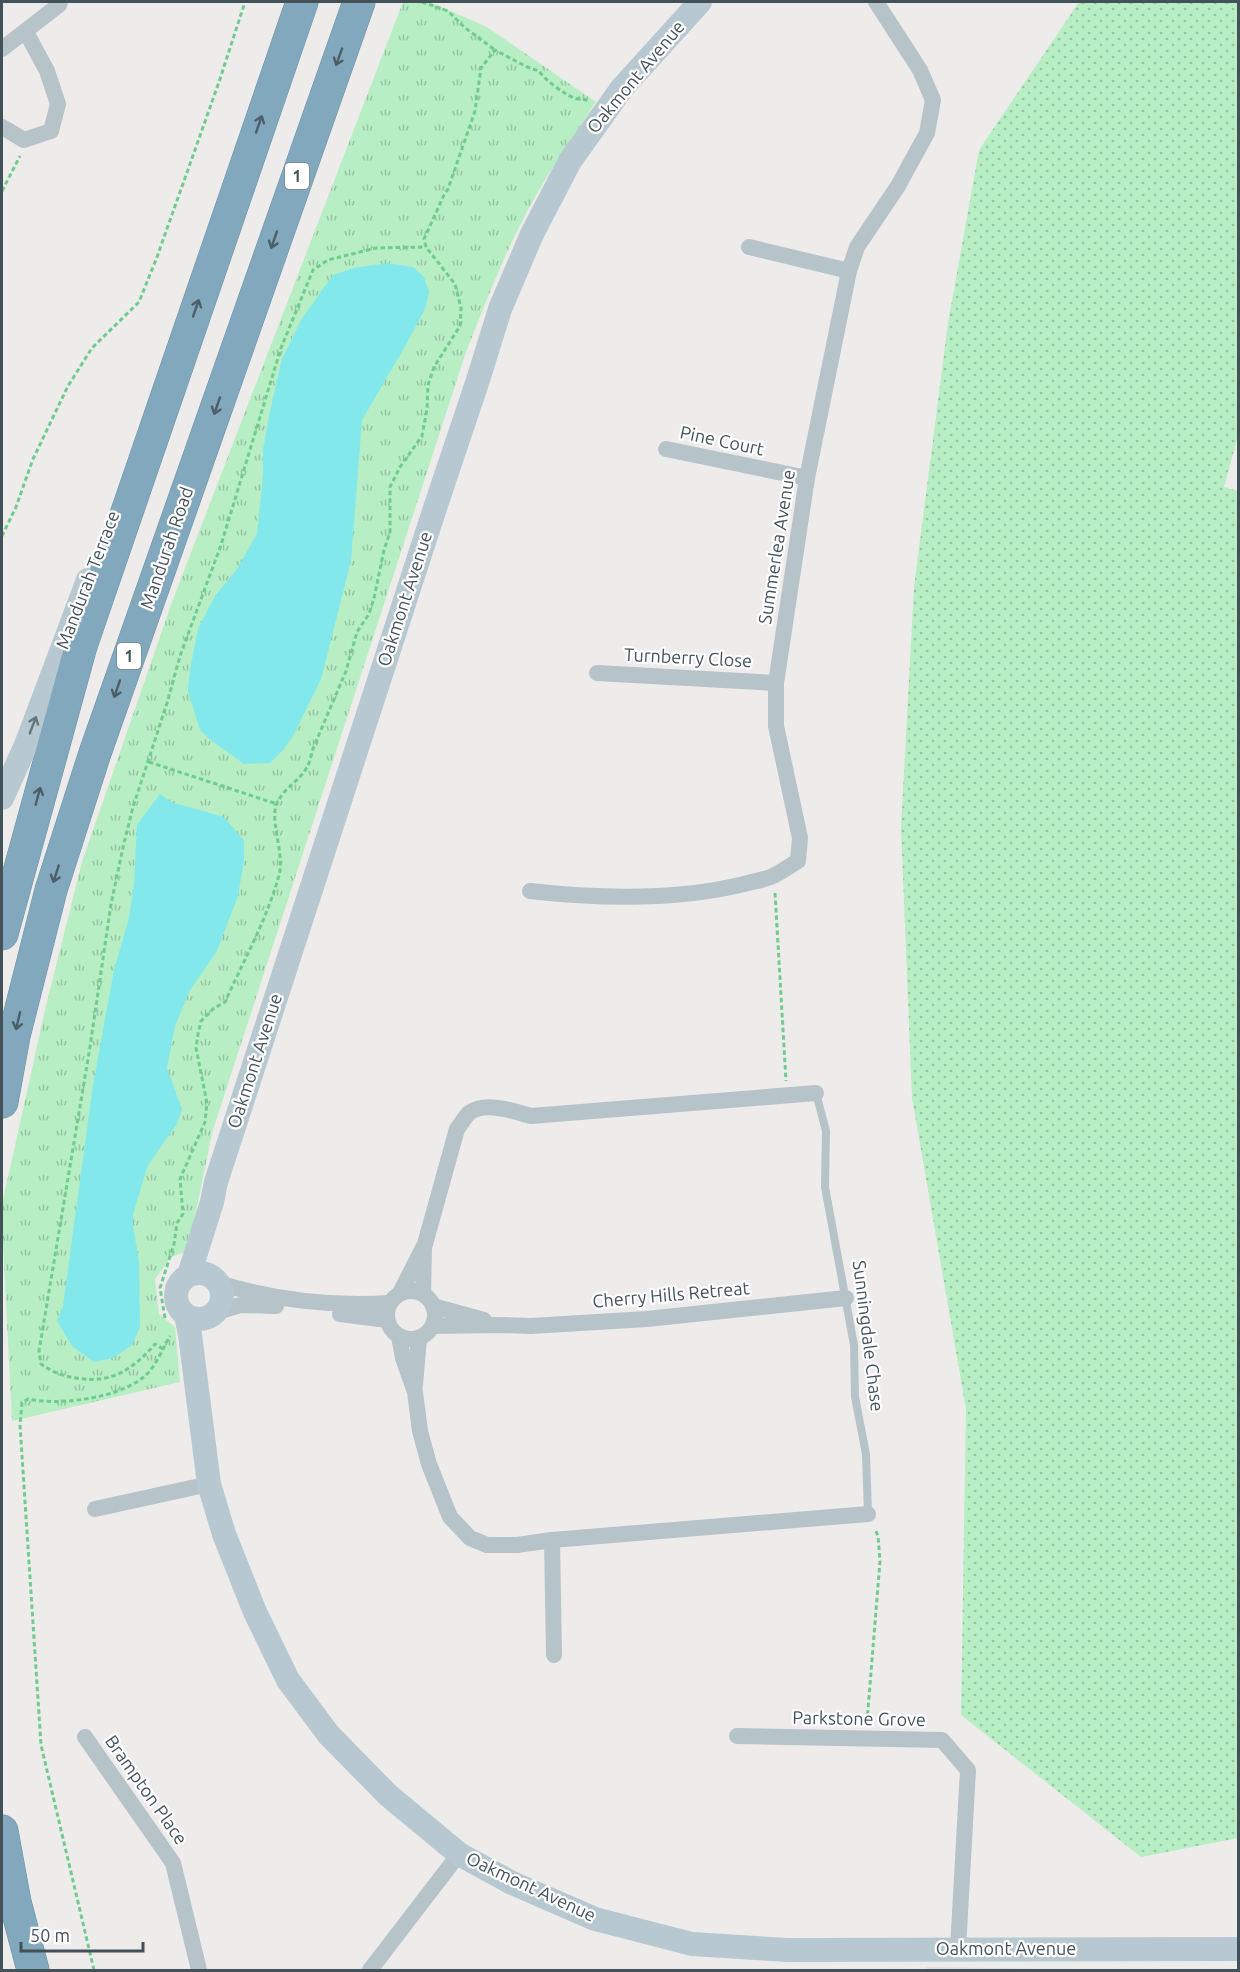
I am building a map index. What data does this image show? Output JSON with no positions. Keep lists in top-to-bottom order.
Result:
{
  "streets": {
    "highway": ["1", "Mandurah Road"],
    "street": [
      "Oakmont Avenue",
      "Pine Court",
      "Summerlea Avenue",
      "Mandurah Terrace",
      "Turnberry Close",
      "Cherry Hills Retreat",
      "Sunningdale Chase",
      "Parkstone Grove",
      "Brampton Place"
    ]
  },
  "crossings": [
    ["Oakmont Avenue", "Parkstone Grove"],
    ["Pine Court", "Summerlea Avenue"],
    ["Summerlea Avenue", "Turnberry Close"],
    ["Cherry Hills Retreat", "Sunningdale Chase"]
  ],
  "one_way": ["Mandurah Terrace"],
  "scale_bar": "50 m"
}
